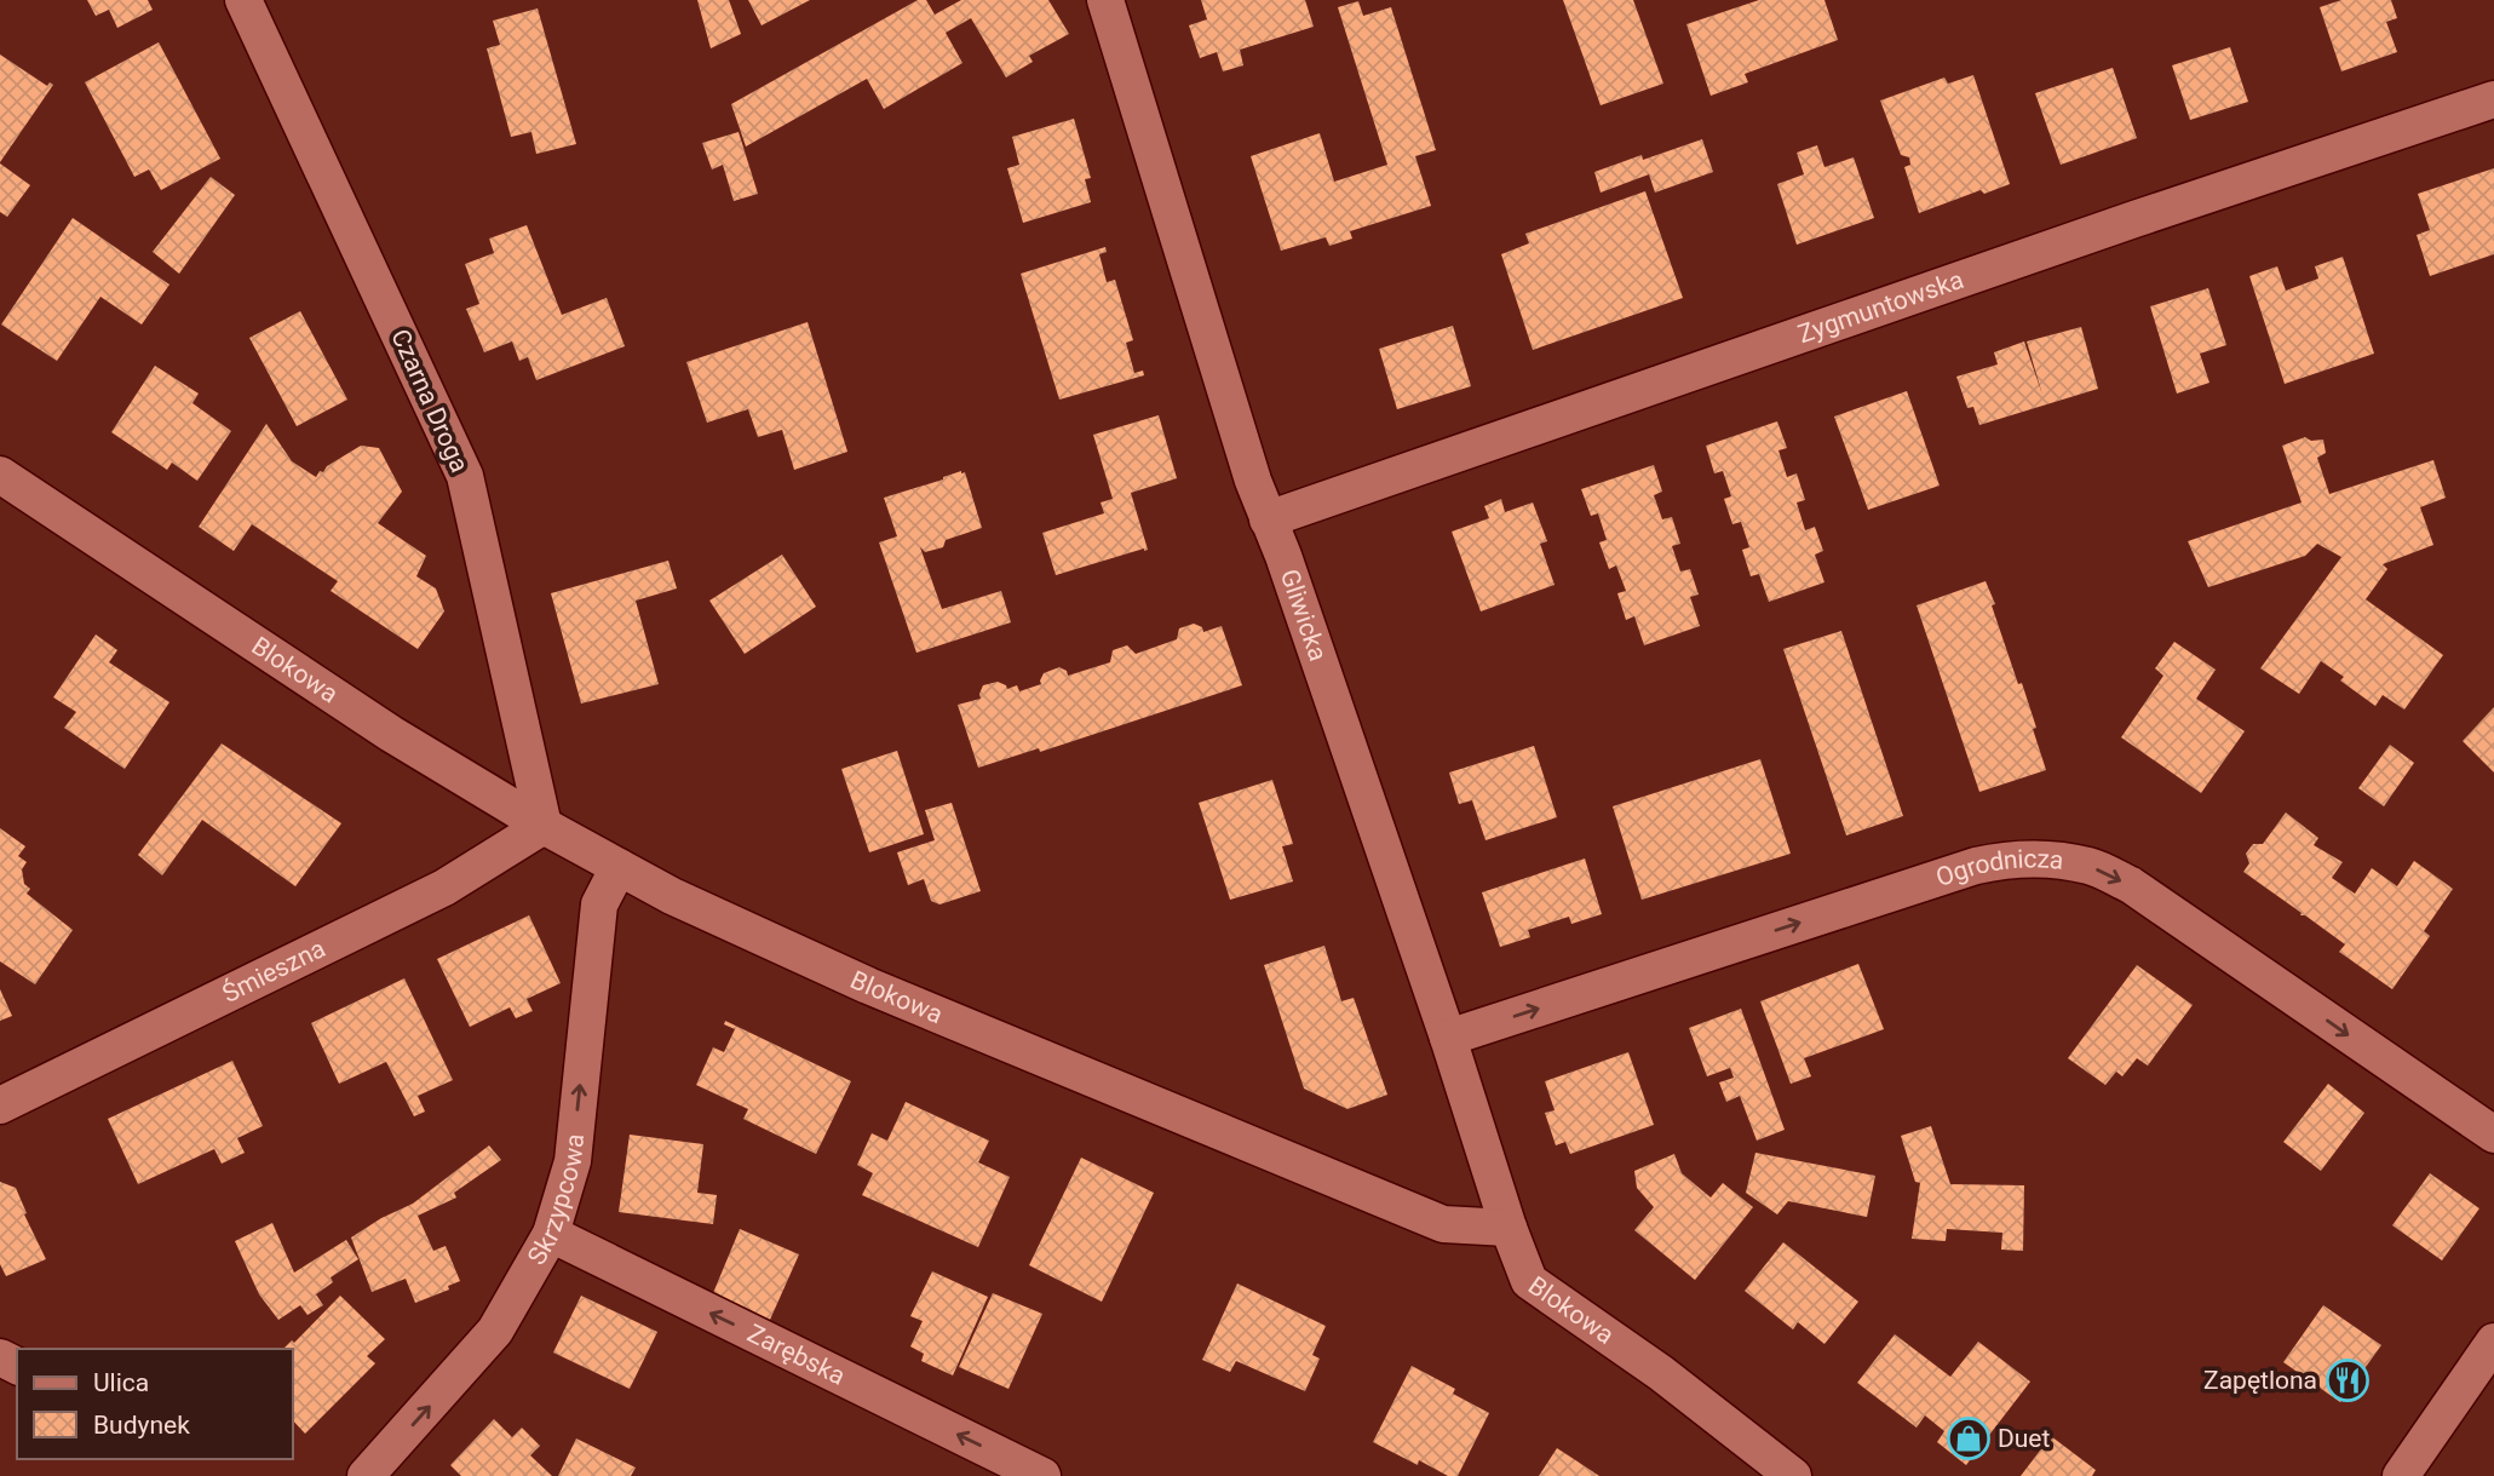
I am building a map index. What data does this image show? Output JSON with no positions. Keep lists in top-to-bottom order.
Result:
{
  "streets": {
    "street": [
      "Zygmuntowska",
      "Czarna Droga",
      "Gliwicka",
      "Blokowa",
      "Ogrodnicza",
      "Śmieszna",
      "Skrzypcowa",
      "Zarębska"
    ]
  },
  "crossings": [
    ["Zygmuntowska", "Gliwicka"],
    ["Czarna Droga", "Blokowa"],
    ["Czarna Droga", "Śmieszna"],
    ["Gliwicka", "Blokowa"],
    ["Gliwicka", "Ogrodnicza"],
    ["Blokowa", "Śmieszna"],
    ["Blokowa", "Skrzypcowa"],
    ["Skrzypcowa", "Zarębska"]
  ],
  "one_way": ["Ogrodnicza", "Skrzypcowa", "Zarębska"],
  "places": {
    "restaurant": ["Zapętlona"],
    "shop": ["Duet"]
  },
  "legend": ["Ulica", "Budynek"]
}
